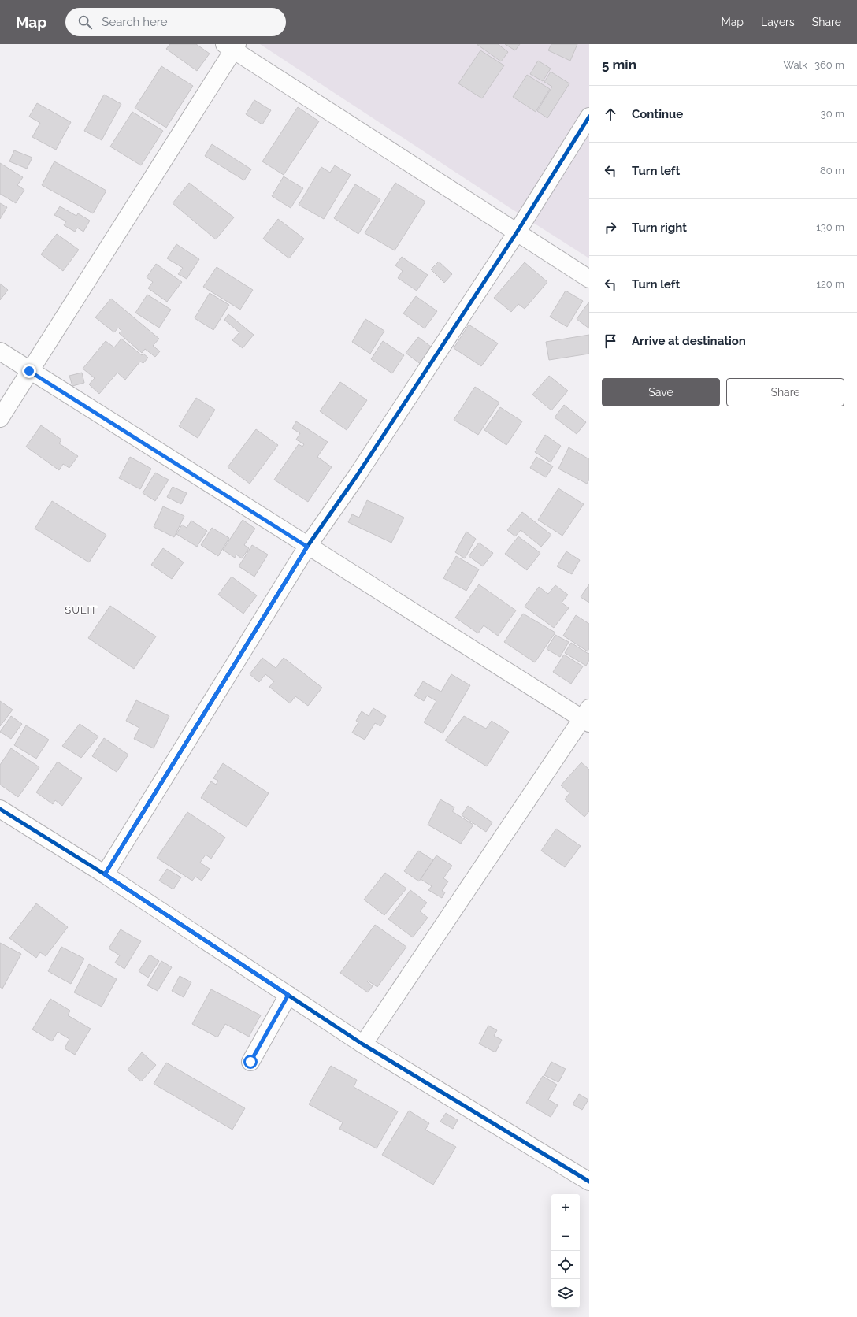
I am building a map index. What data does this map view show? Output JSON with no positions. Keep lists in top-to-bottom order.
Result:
{
  "districts": ["SULIT"],
  "page": {
    "header": "Map",
    "search": "Search here",
    "nav": ["Map", "Layers", "Share"],
    "heading": ["5 min", "Walk · 360 m"],
    "list": [
      ["Continue", "30 m"],
      ["Turn left", "80 m"],
      ["Turn right", "130 m"],
      ["Turn left", "120 m"],
      "Arrive at destination"
    ],
    "buttons": ["Save", "Share"],
    "map_buttons": ["+", "−"]
  }
}
